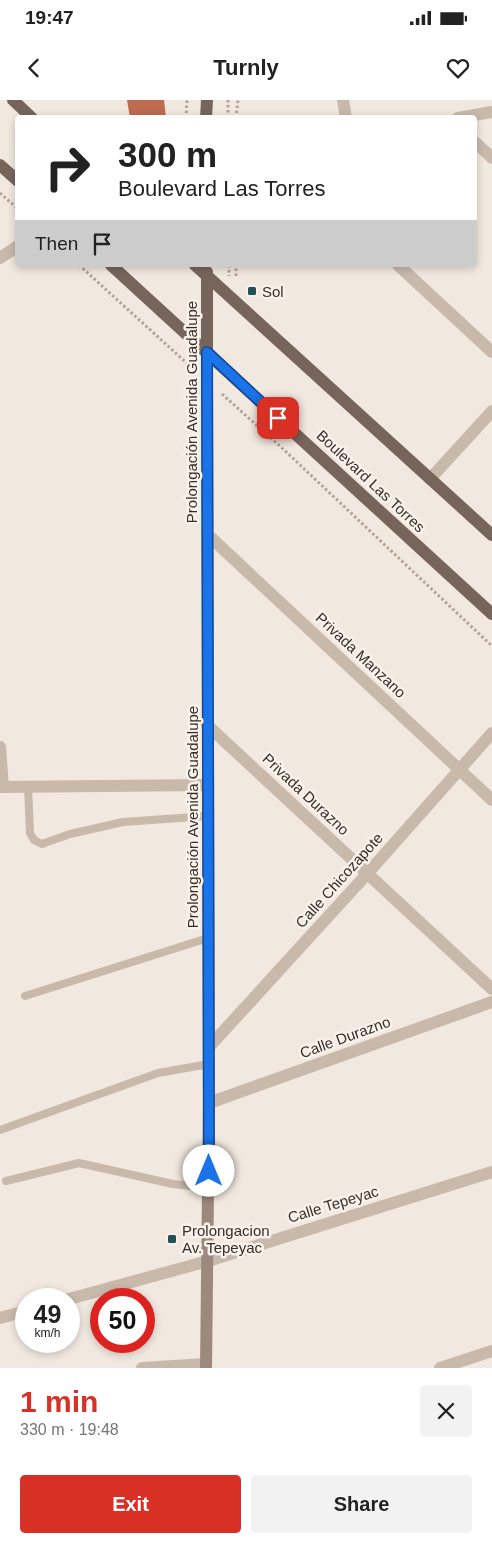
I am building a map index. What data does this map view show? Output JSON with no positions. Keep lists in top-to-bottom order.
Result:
{
  "streets": {
    "main road": ["Prolongación Avenida Guadalupe", "Boulevard Las Torres"],
    "street": [
      "Privada Manzano",
      "Privada Durazno",
      "Calle Chicozapote",
      "Calle Durazno",
      "Calle Tepeyac"
    ]
  },
  "crossings": [
    ["Prolongación Avenida Guadalupe", "Boulevard Las Torres"],
    ["Prolongación Avenida Guadalupe", "Privada Manzano"],
    ["Prolongación Avenida Guadalupe", "Privada Durazno"],
    ["Prolongación Avenida Guadalupe", "Calle Chicozapote"],
    ["Prolongación Avenida Guadalupe", "Calle Durazno"],
    ["Prolongación Avenida Guadalupe", "Calle Tepeyac"],
    ["Privada Manzano", "Calle Chicozapote"],
    ["Privada Durazno", "Calle Chicozapote"]
  ],
  "places": {
    "transit": ["Sol", "Prolongacion Av. Tepeyac"]
  },
  "page": {
    "status": "19:47",
    "header": "Turnly",
    "turn": ["300 m", "Boulevard Las Torres"],
    "then": "Then",
    "speed": "49 km/h",
    "limit": "50",
    "heading": ["1 min", "330 m · 19:48"],
    "buttons": ["Exit", "Share"]
  }
}
